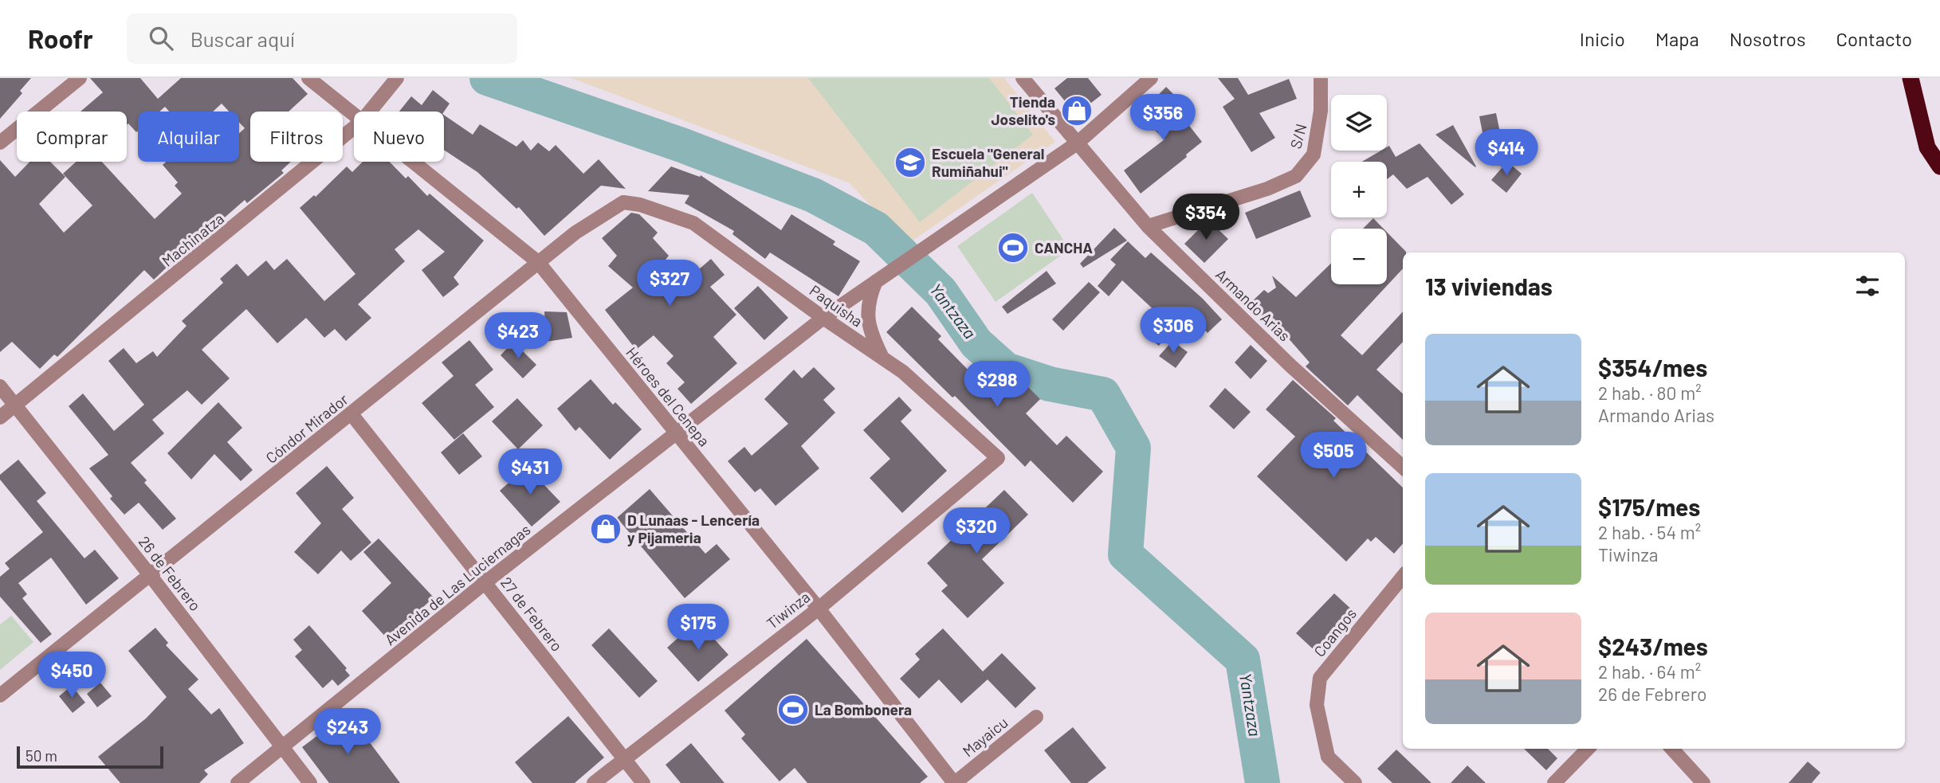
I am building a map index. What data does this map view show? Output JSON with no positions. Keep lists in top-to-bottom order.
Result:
{
  "streets": {
    "street": [
      "S/N",
      "Machinatza",
      "Armando Arias",
      "Paquisha",
      "Héroes del Cenepa",
      "Cóndor Mirador",
      "26 de Febrero",
      "Avenida de Las Luciernagas",
      "Tiwinza",
      "27 de Febrero",
      "Coangos",
      "Mayaicu"
    ]
  },
  "crossings": [
    ["S/N", "Armando Arias"],
    ["Machinatza", "26 de Febrero"],
    ["Armando Arias", "Avenida de Las Luciernagas"],
    ["Paquisha", "Cóndor Mirador"],
    ["Paquisha", "Avenida de Las Luciernagas"],
    ["Paquisha", "Tiwinza"],
    ["Héroes del Cenepa", "Cóndor Mirador"],
    ["Héroes del Cenepa", "Avenida de Las Luciernagas"],
    ["Héroes del Cenepa", "Tiwinza"],
    ["Héroes del Cenepa", "Mayaicu"],
    ["Cóndor Mirador", "26 de Febrero"],
    ["Cóndor Mirador", "27 de Febrero"],
    ["26 de Febrero", "Avenida de Las Luciernagas"],
    ["Avenida de Las Luciernagas", "27 de Febrero"],
    ["Tiwinza", "27 de Febrero"]
  ],
  "water": ["Yantzaza"],
  "places": {
    "shop": ["Tienda Joselito's", "D Lunaas - Lencería y Pijameria"],
    "school or university": ["Escuela \"General Rumiñahui\""],
    "sports": ["CANCHA", "La Bombonera"]
  },
  "scale_bar": "50 m",
  "page": {
    "header": "Roofr",
    "search": "Buscar aquí",
    "nav": [
      "Inicio",
      "Mapa",
      "Nosotros",
      "Contacto"
    ],
    "price": [
      "$356",
      "$414",
      "$354",
      "$327",
      "$306",
      "$423",
      "$298",
      "$505",
      "$431",
      "$320",
      "$175",
      "$450",
      "$243"
    ],
    "map_buttons": ["+", "−"],
    "chip": [
      "Comprar",
      "Alquilar",
      "Filtros",
      "Nuevo"
    ],
    "heading": "13 viviendas",
    "list": [
      {
        "name": "$354/mes",
        "note": "2 hab. · 80 m² · Armando Arias"
      },
      {
        "name": "$175/mes",
        "note": "2 hab. · 54 m² · Tiwinza"
      },
      {
        "name": "$243/mes",
        "note": "2 hab. · 64 m² · 26 de Febrero"
      }
    ],
    "scale": "50 m"
  }
}
